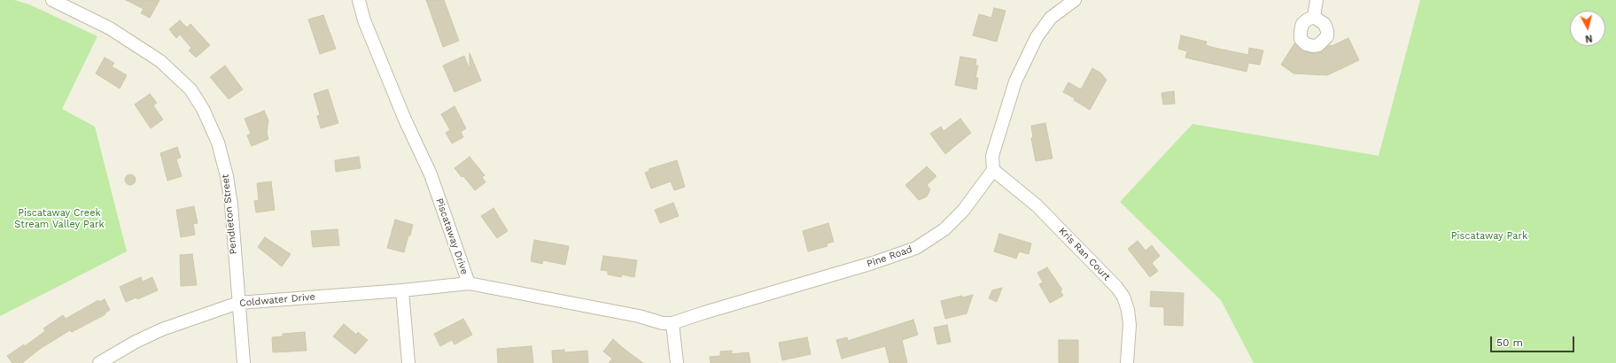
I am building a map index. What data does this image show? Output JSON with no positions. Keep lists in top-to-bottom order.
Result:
{
  "streets": {
    "street": [
      "Pendleton Street",
      "Piscataway Drive",
      "Kris Ran Court",
      "Pine Road",
      "Coldwater Drive"
    ]
  },
  "crossings": [
    ["Pendleton Street", "Coldwater Drive"],
    ["Piscataway Drive", "Pine Road"],
    ["Piscataway Drive", "Coldwater Drive"],
    ["Kris Ran Court", "Pine Road"]
  ],
  "parks": ["Piscataway Creek Stream Valley Park", "Piscataway Park"],
  "scale_bar": "50 m",
  "north": "bottom"
}
